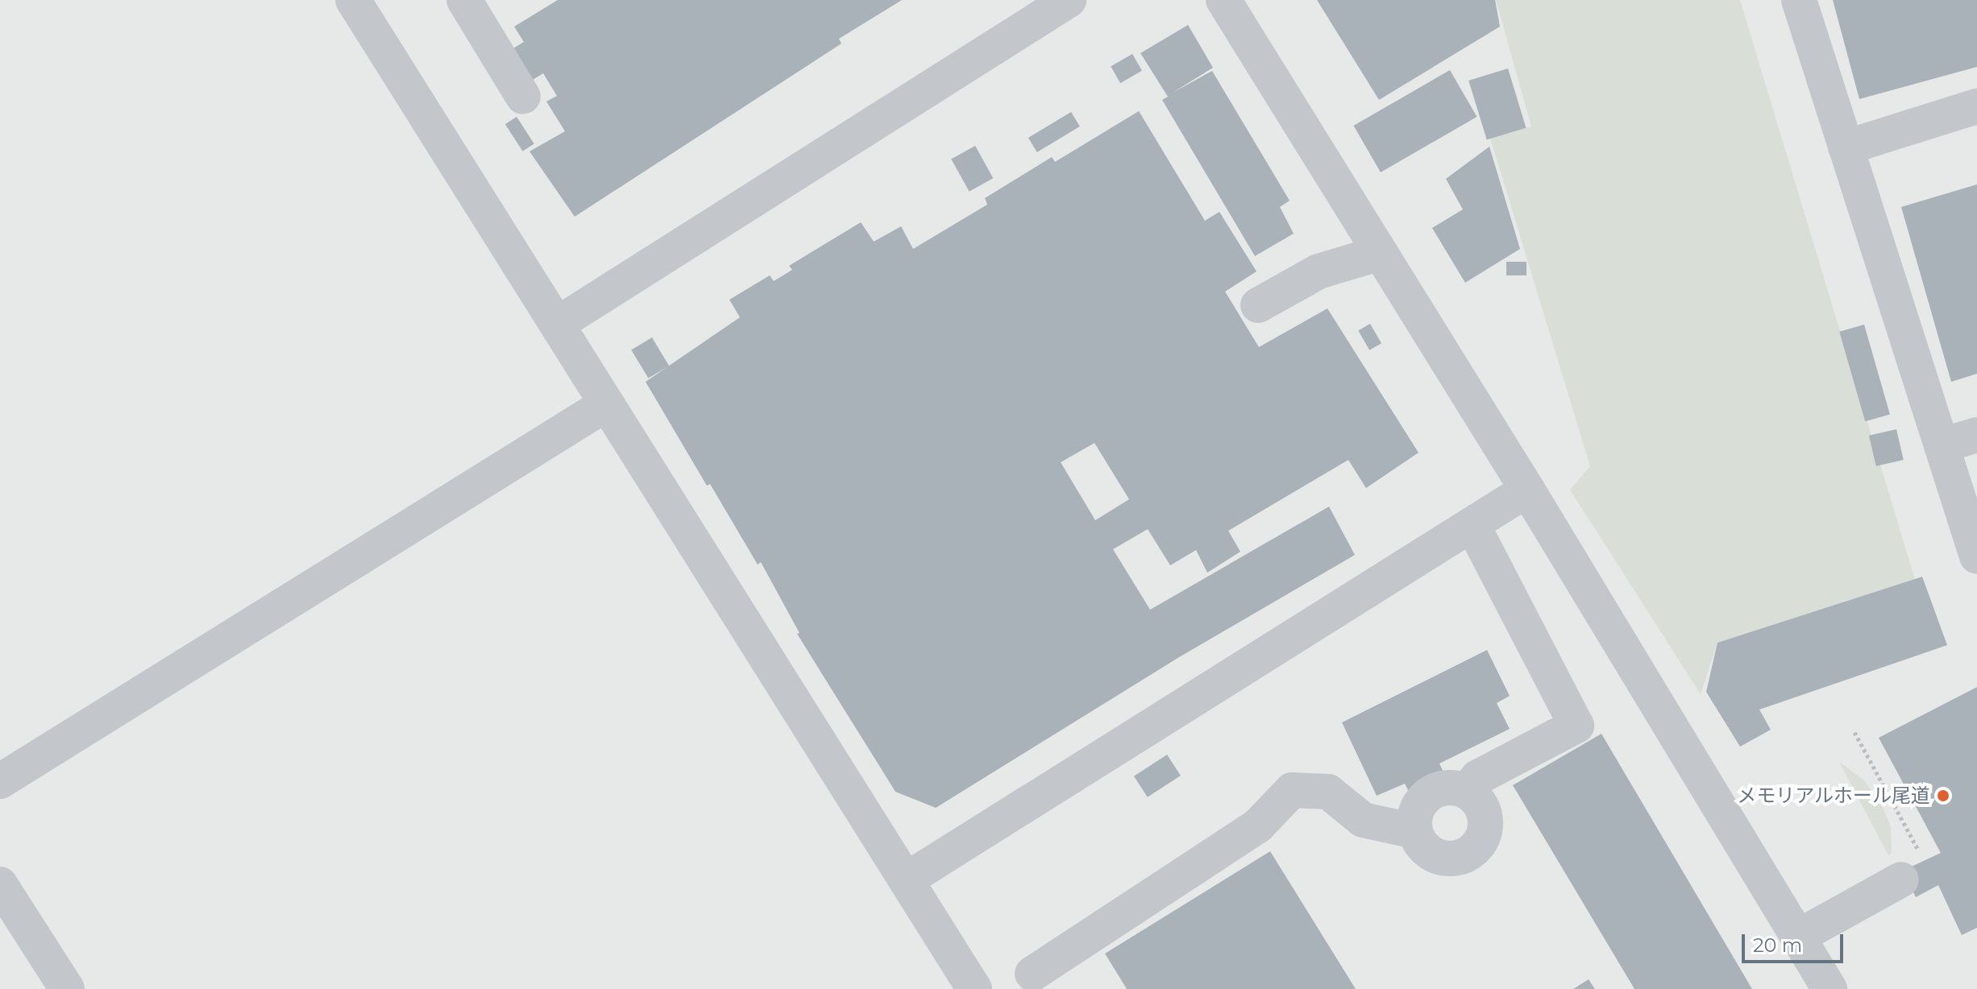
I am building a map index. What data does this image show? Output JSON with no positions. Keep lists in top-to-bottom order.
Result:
{
  "places": ["メモリアルホール尾道"],
  "scale_bar": "20 m"
}
